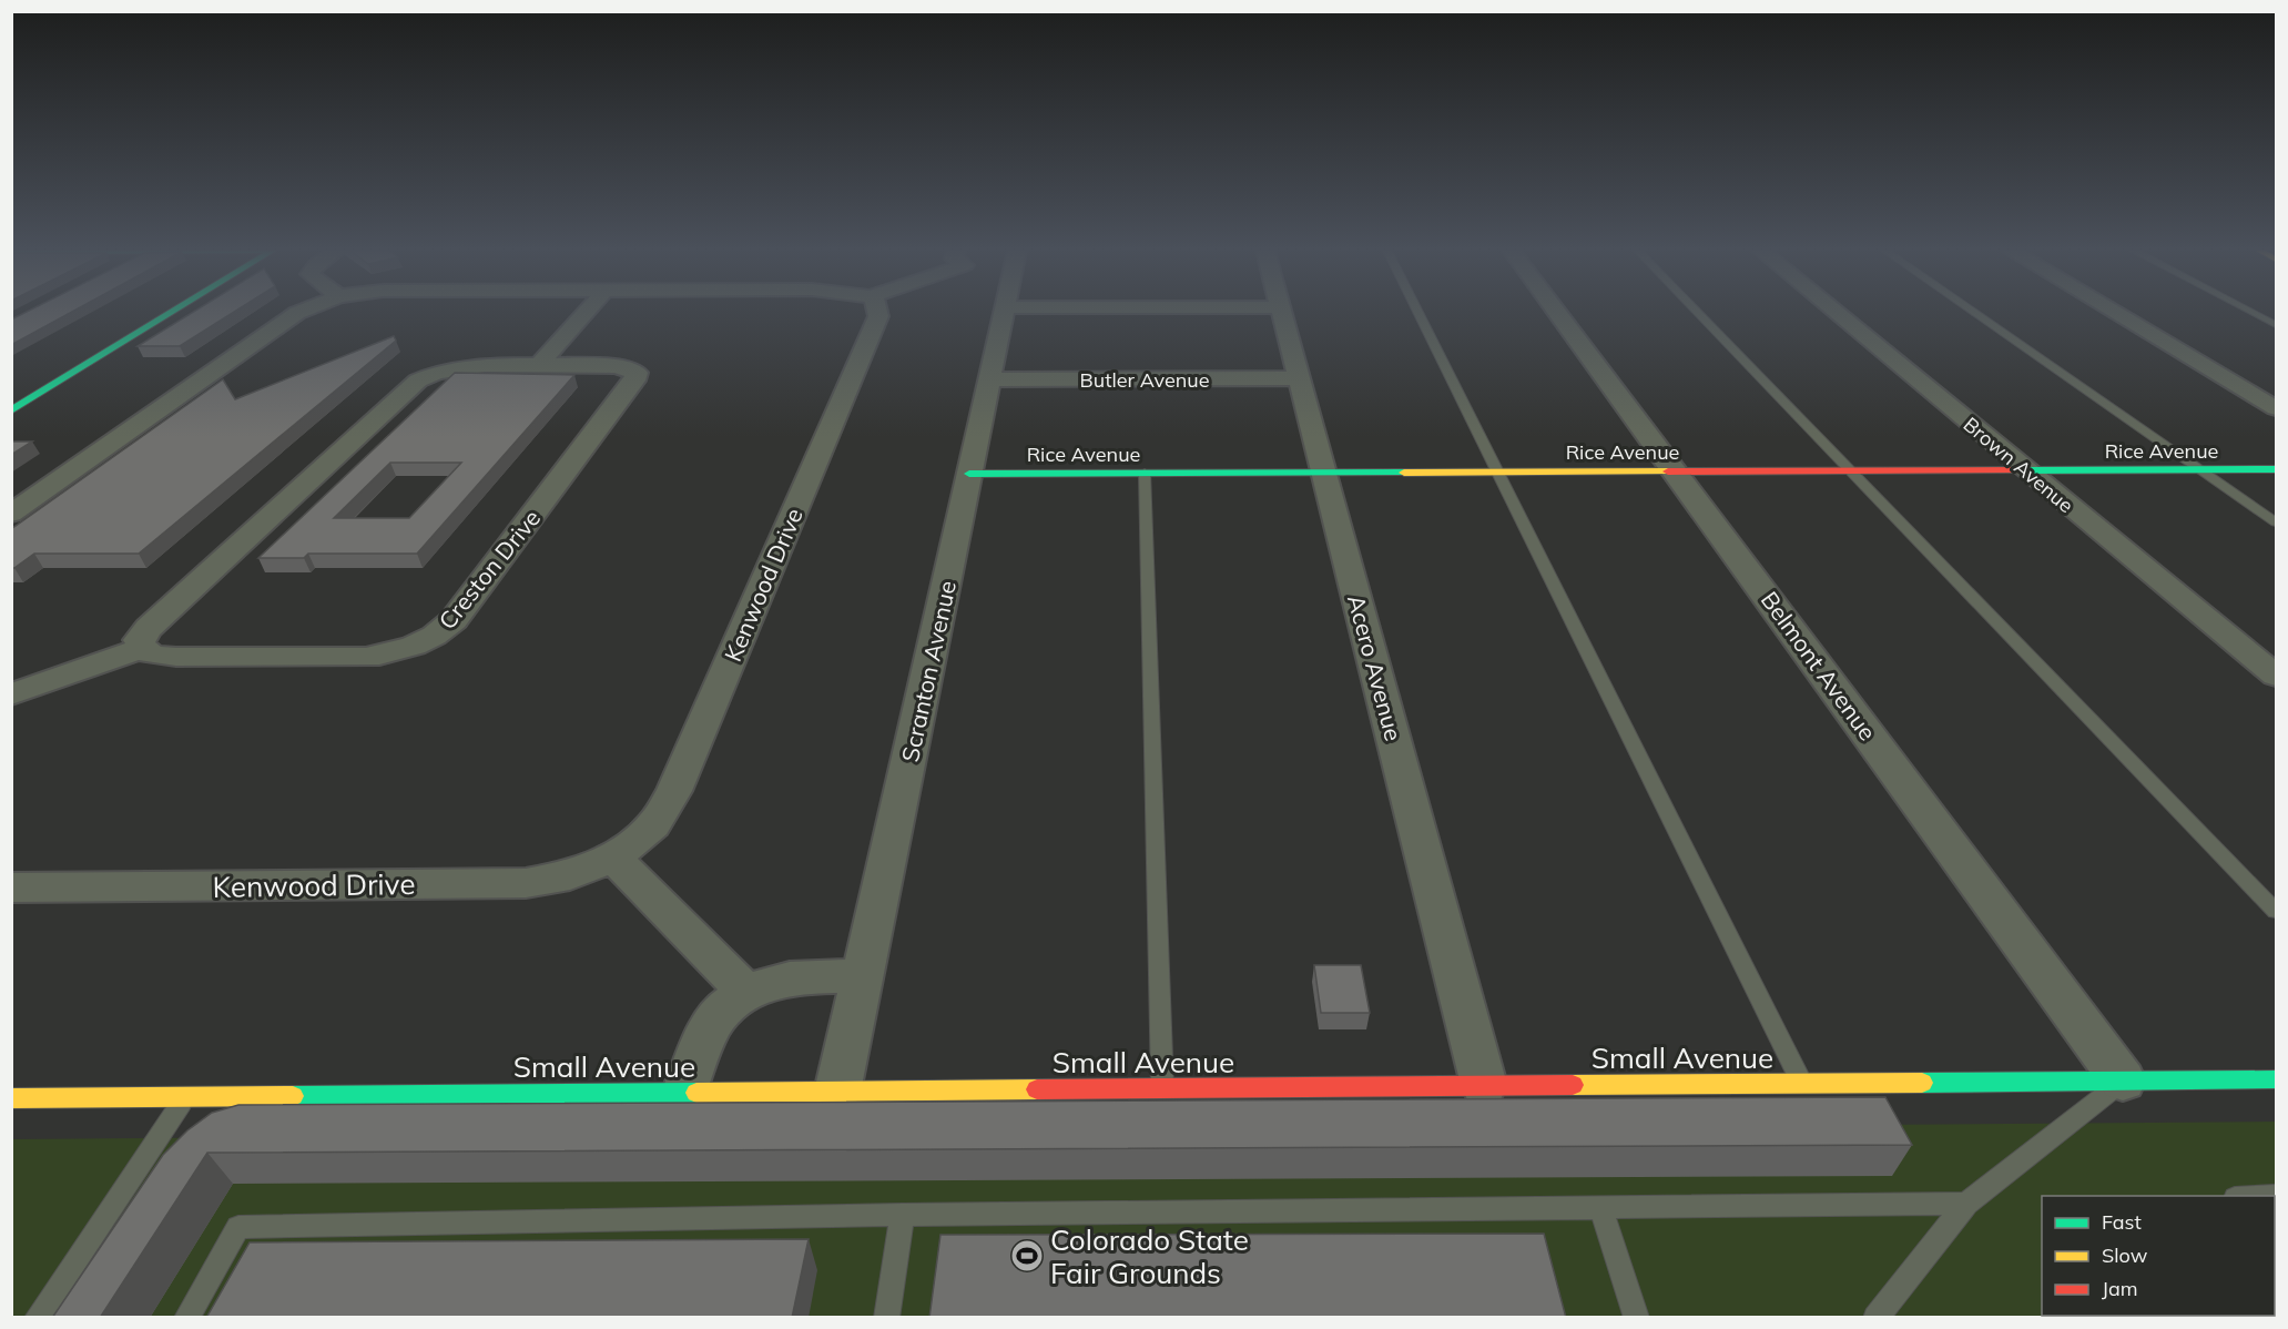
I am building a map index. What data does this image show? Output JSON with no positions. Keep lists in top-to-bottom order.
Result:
{
  "streets": {
    "street": [
      "Butler Avenue",
      "Rice Avenue",
      "Brown Avenue",
      "Creston Drive",
      "Kenwood Drive",
      "Belmont Avenue",
      "Acero Avenue",
      "Scranton Avenue",
      "Small Avenue"
    ]
  },
  "crossings": [
    ["Butler Avenue", "Acero Avenue"],
    ["Butler Avenue", "Scranton Avenue"],
    ["Rice Avenue", "Brown Avenue"],
    ["Rice Avenue", "Belmont Avenue"],
    ["Rice Avenue", "Acero Avenue"],
    ["Rice Avenue", "Scranton Avenue"],
    ["Belmont Avenue", "Small Avenue"],
    ["Acero Avenue", "Small Avenue"],
    ["Scranton Avenue", "Small Avenue"]
  ],
  "places": {
    "sports": ["Colorado State Fair Grounds"]
  },
  "legend": ["Fast", "Slow", "Jam"]
}
